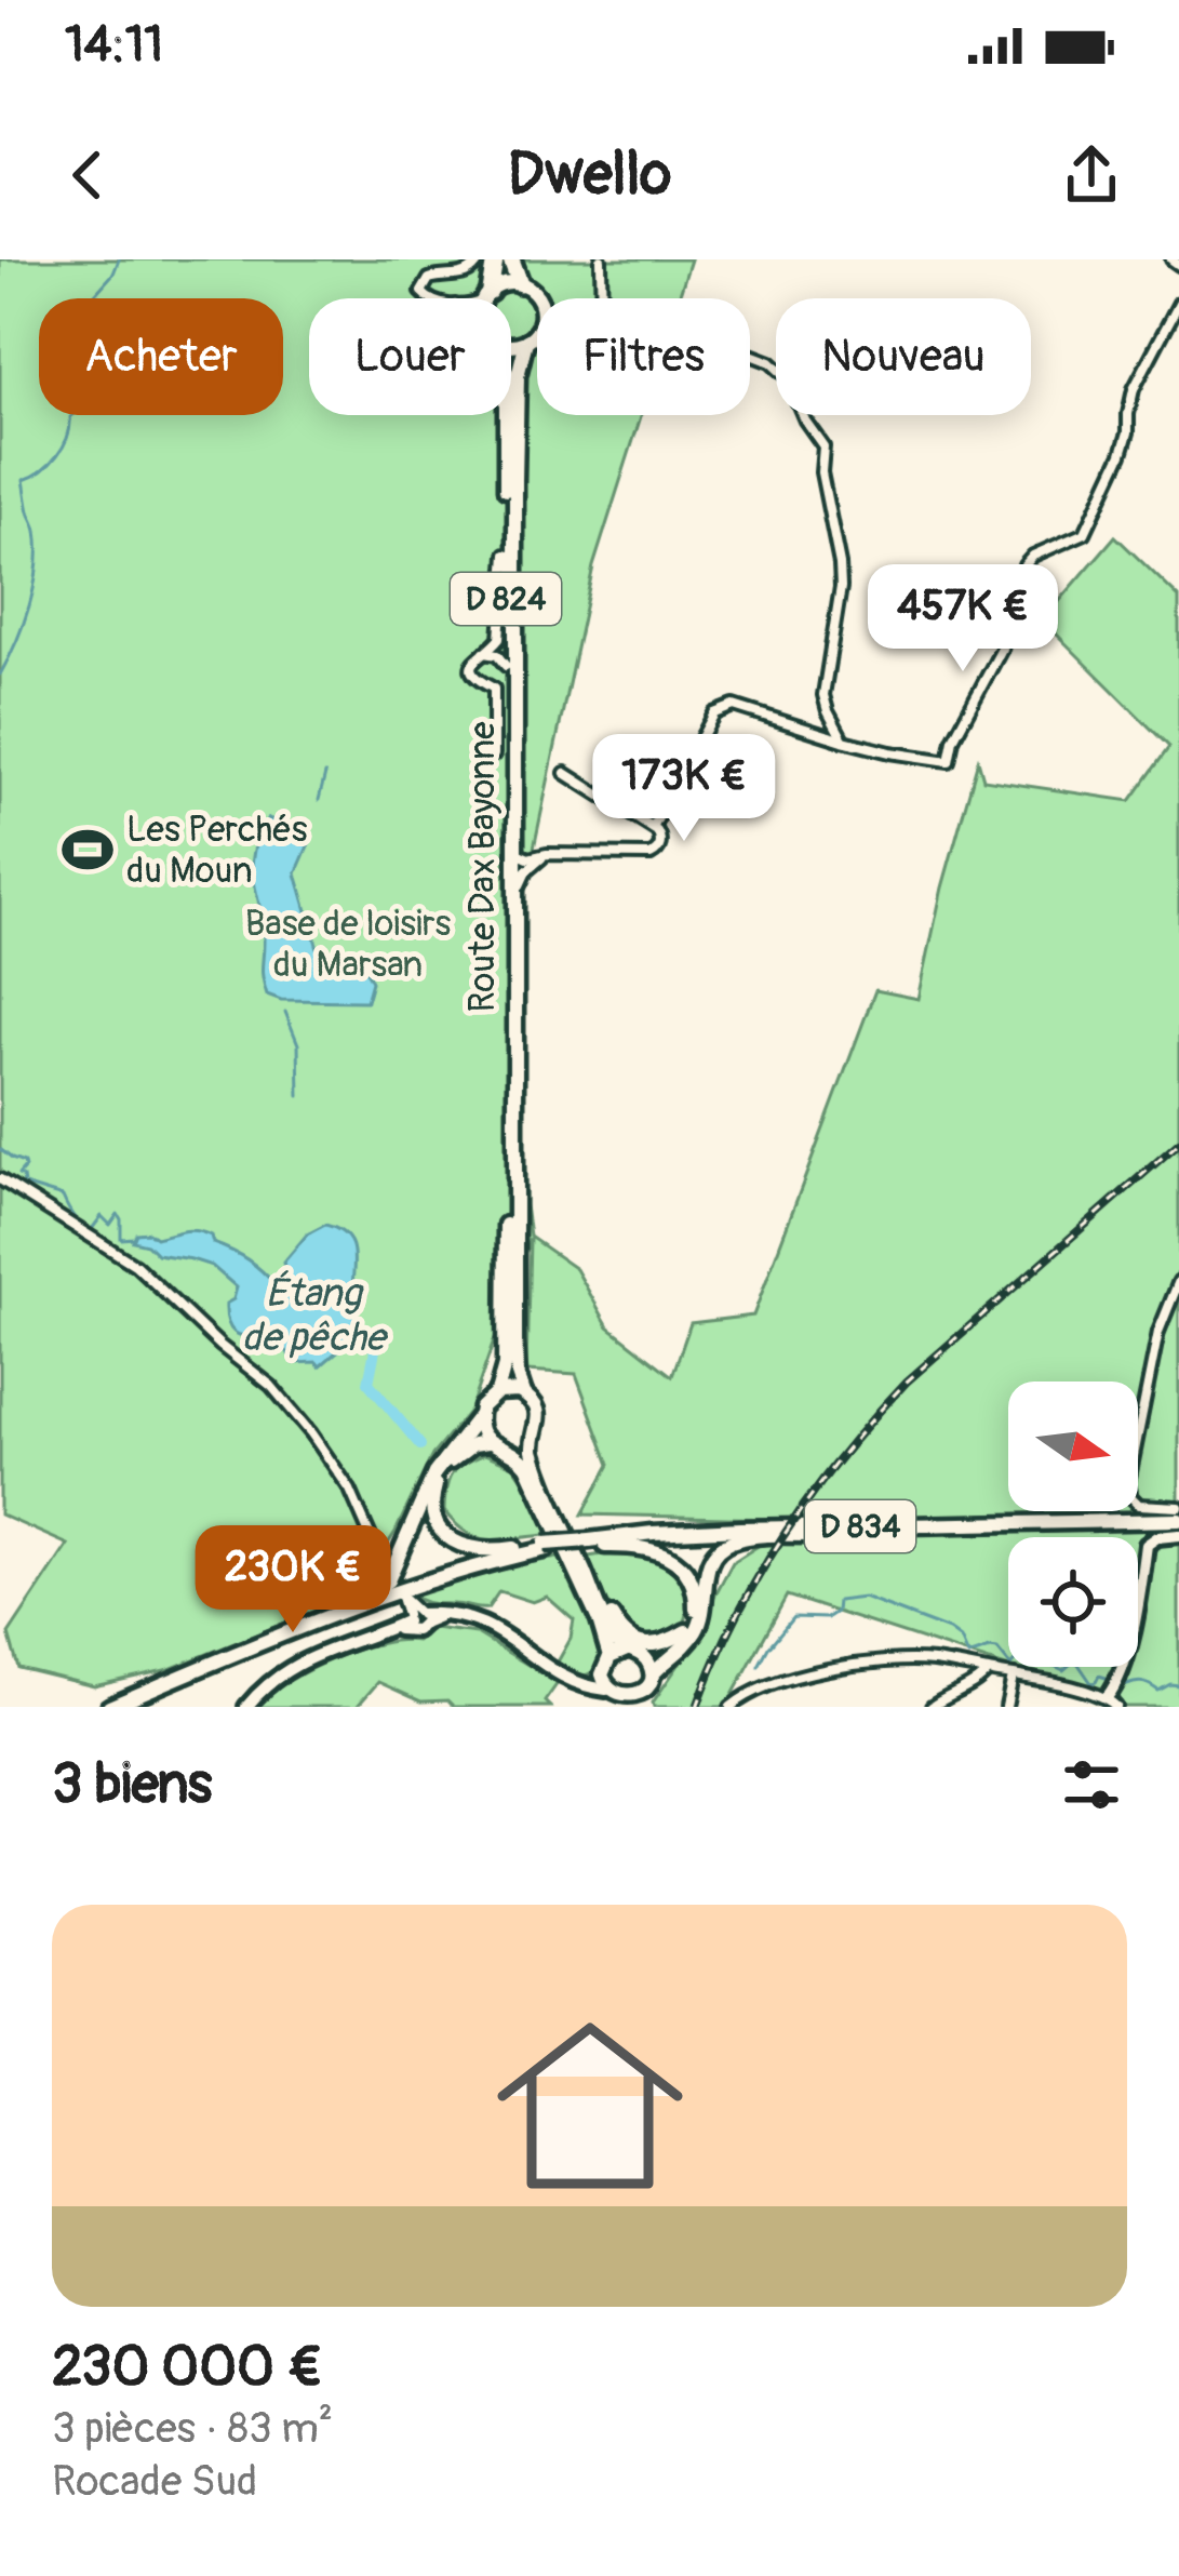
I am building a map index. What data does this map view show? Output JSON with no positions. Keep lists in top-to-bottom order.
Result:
{
  "streets": {
    "main road": ["D 824", "Route Dax Bayonne", "D 834"]
  },
  "crossings": [
    ["D 824", "Route Dax Bayonne"]
  ],
  "water": ["Étang de pêche"],
  "parks": ["Base de loisirs du Marsan"],
  "places": {
    "sports": ["Les Perchés du Moun"]
  },
  "north": "right",
  "page": {
    "status": "14:11",
    "header": "Dwello",
    "chip": [
      "Acheter",
      "Louer",
      "Filtres",
      "Nouveau"
    ],
    "price": ["457K €", "173K €", "230K €"],
    "heading": "3 biens",
    "list": [
      {
        "name": "230 000 €",
        "note": "3 pièces · 83 m² · Rocade Sud"
      }
    ]
  }
}
